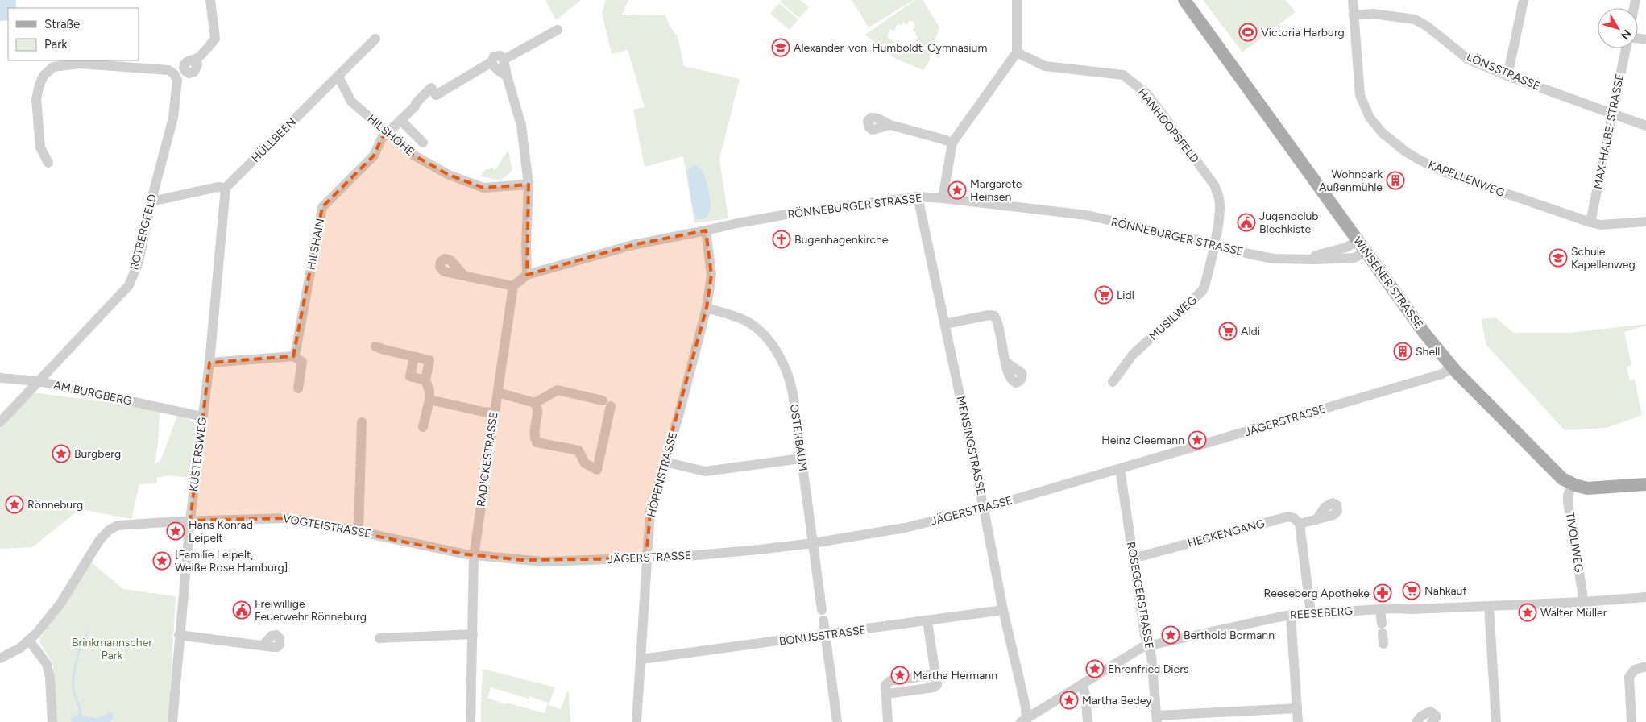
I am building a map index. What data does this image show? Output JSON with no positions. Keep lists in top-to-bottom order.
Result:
{
  "streets": {
    "main road": ["WINSENER STRASSE"],
    "street": [
      "LÖNSSTRASSE",
      "HANHOOPSFELD",
      "MAX-HALBE-STRASSE",
      "HILSHÖHE",
      "HÜLLBEEN",
      "KAPELLENWEG",
      "RÖNNEBURGER STRASSE",
      "ROTBERGFELD",
      "HILSHAIN",
      "MUSILWEG",
      "AM BURGBERG",
      "JÄGERSTRASSE",
      "OSTERBAUM",
      "MENSINGSTRASSE",
      "KÜSTERSWEG",
      "RADICKESTRASSE",
      "HÖPENSTRASSE",
      "VOGTEISTRASSE",
      "HECKENGANG",
      "TIVOLIWEG",
      "ROSEGGERSTRASSE",
      "REESEBERG",
      "BONUSSTRASSE"
    ]
  },
  "crossings": [
    ["LÖNSSTRASSE", "MAX-HALBE-STRASSE"],
    ["LÖNSSTRASSE", "KAPELLENWEG"],
    ["HANHOOPSFELD", "RÖNNEBURGER STRASSE"],
    ["HANHOOPSFELD", "MUSILWEG"],
    ["MAX-HALBE-STRASSE", "KAPELLENWEG"],
    ["HILSHÖHE", "HÜLLBEEN"],
    ["HILSHÖHE", "HILSHAIN"],
    ["HÜLLBEEN", "KÜSTERSWEG"],
    ["RÖNNEBURGER STRASSE", "WINSENER STRASSE"],
    ["RÖNNEBURGER STRASSE", "MUSILWEG"],
    ["RÖNNEBURGER STRASSE", "MENSINGSTRASSE"],
    ["RÖNNEBURGER STRASSE", "HÖPENSTRASSE"],
    ["ROTBERGFELD", "AM BURGBERG"],
    ["WINSENER STRASSE", "JÄGERSTRASSE"],
    ["WINSENER STRASSE", "TIVOLIWEG"],
    ["AM BURGBERG", "KÜSTERSWEG"],
    ["JÄGERSTRASSE", "OSTERBAUM"],
    ["JÄGERSTRASSE", "MENSINGSTRASSE"],
    ["JÄGERSTRASSE", "RADICKESTRASSE"],
    ["JÄGERSTRASSE", "HÖPENSTRASSE"],
    ["JÄGERSTRASSE", "VOGTEISTRASSE"],
    ["JÄGERSTRASSE", "ROSEGGERSTRASSE"],
    ["OSTERBAUM", "HÖPENSTRASSE"],
    ["OSTERBAUM", "BONUSSTRASSE"],
    ["MENSINGSTRASSE", "REESEBERG"],
    ["MENSINGSTRASSE", "BONUSSTRASSE"],
    ["KÜSTERSWEG", "VOGTEISTRASSE"],
    ["RADICKESTRASSE", "VOGTEISTRASSE"],
    ["HÖPENSTRASSE", "BONUSSTRASSE"],
    ["HECKENGANG", "ROSEGGERSTRASSE"],
    ["TIVOLIWEG", "REESEBERG"],
    ["ROSEGGERSTRASSE", "REESEBERG"]
  ],
  "parks": ["Brinkmannscher Park"],
  "places": {
    "sports": ["Victoria Harburg"],
    "school or university": ["Alexander-von-Humboldt-Gymnasium", "Schule Kapellenweg"],
    "building": ["Wohnpark Außenmühle", "Shell"],
    "place": [
      "Margarete Heinsen",
      "Heinz Cleemann",
      "Burgberg",
      "Rönneburg",
      "Hans Konrad Leipelt",
      "[Familie Leipelt, Weiße Rose Hamburg]",
      "Walter Müller",
      "Berthold Bormann",
      "Ehrenfried Diers",
      "Martha Hermann",
      "Martha Bedey"
    ],
    "public building": ["Jugendclub Blechkiste", "Freiwillige Feuerwehr Rönneburg"],
    "church": ["Bugenhagenkirche"],
    "supermarket": ["Lidl", "Aldi", "Nahkauf"],
    "pharmacy": ["Reeseberg Apotheke"]
  },
  "legend": ["Straße", "Park"],
  "north": "bottom right"
}
